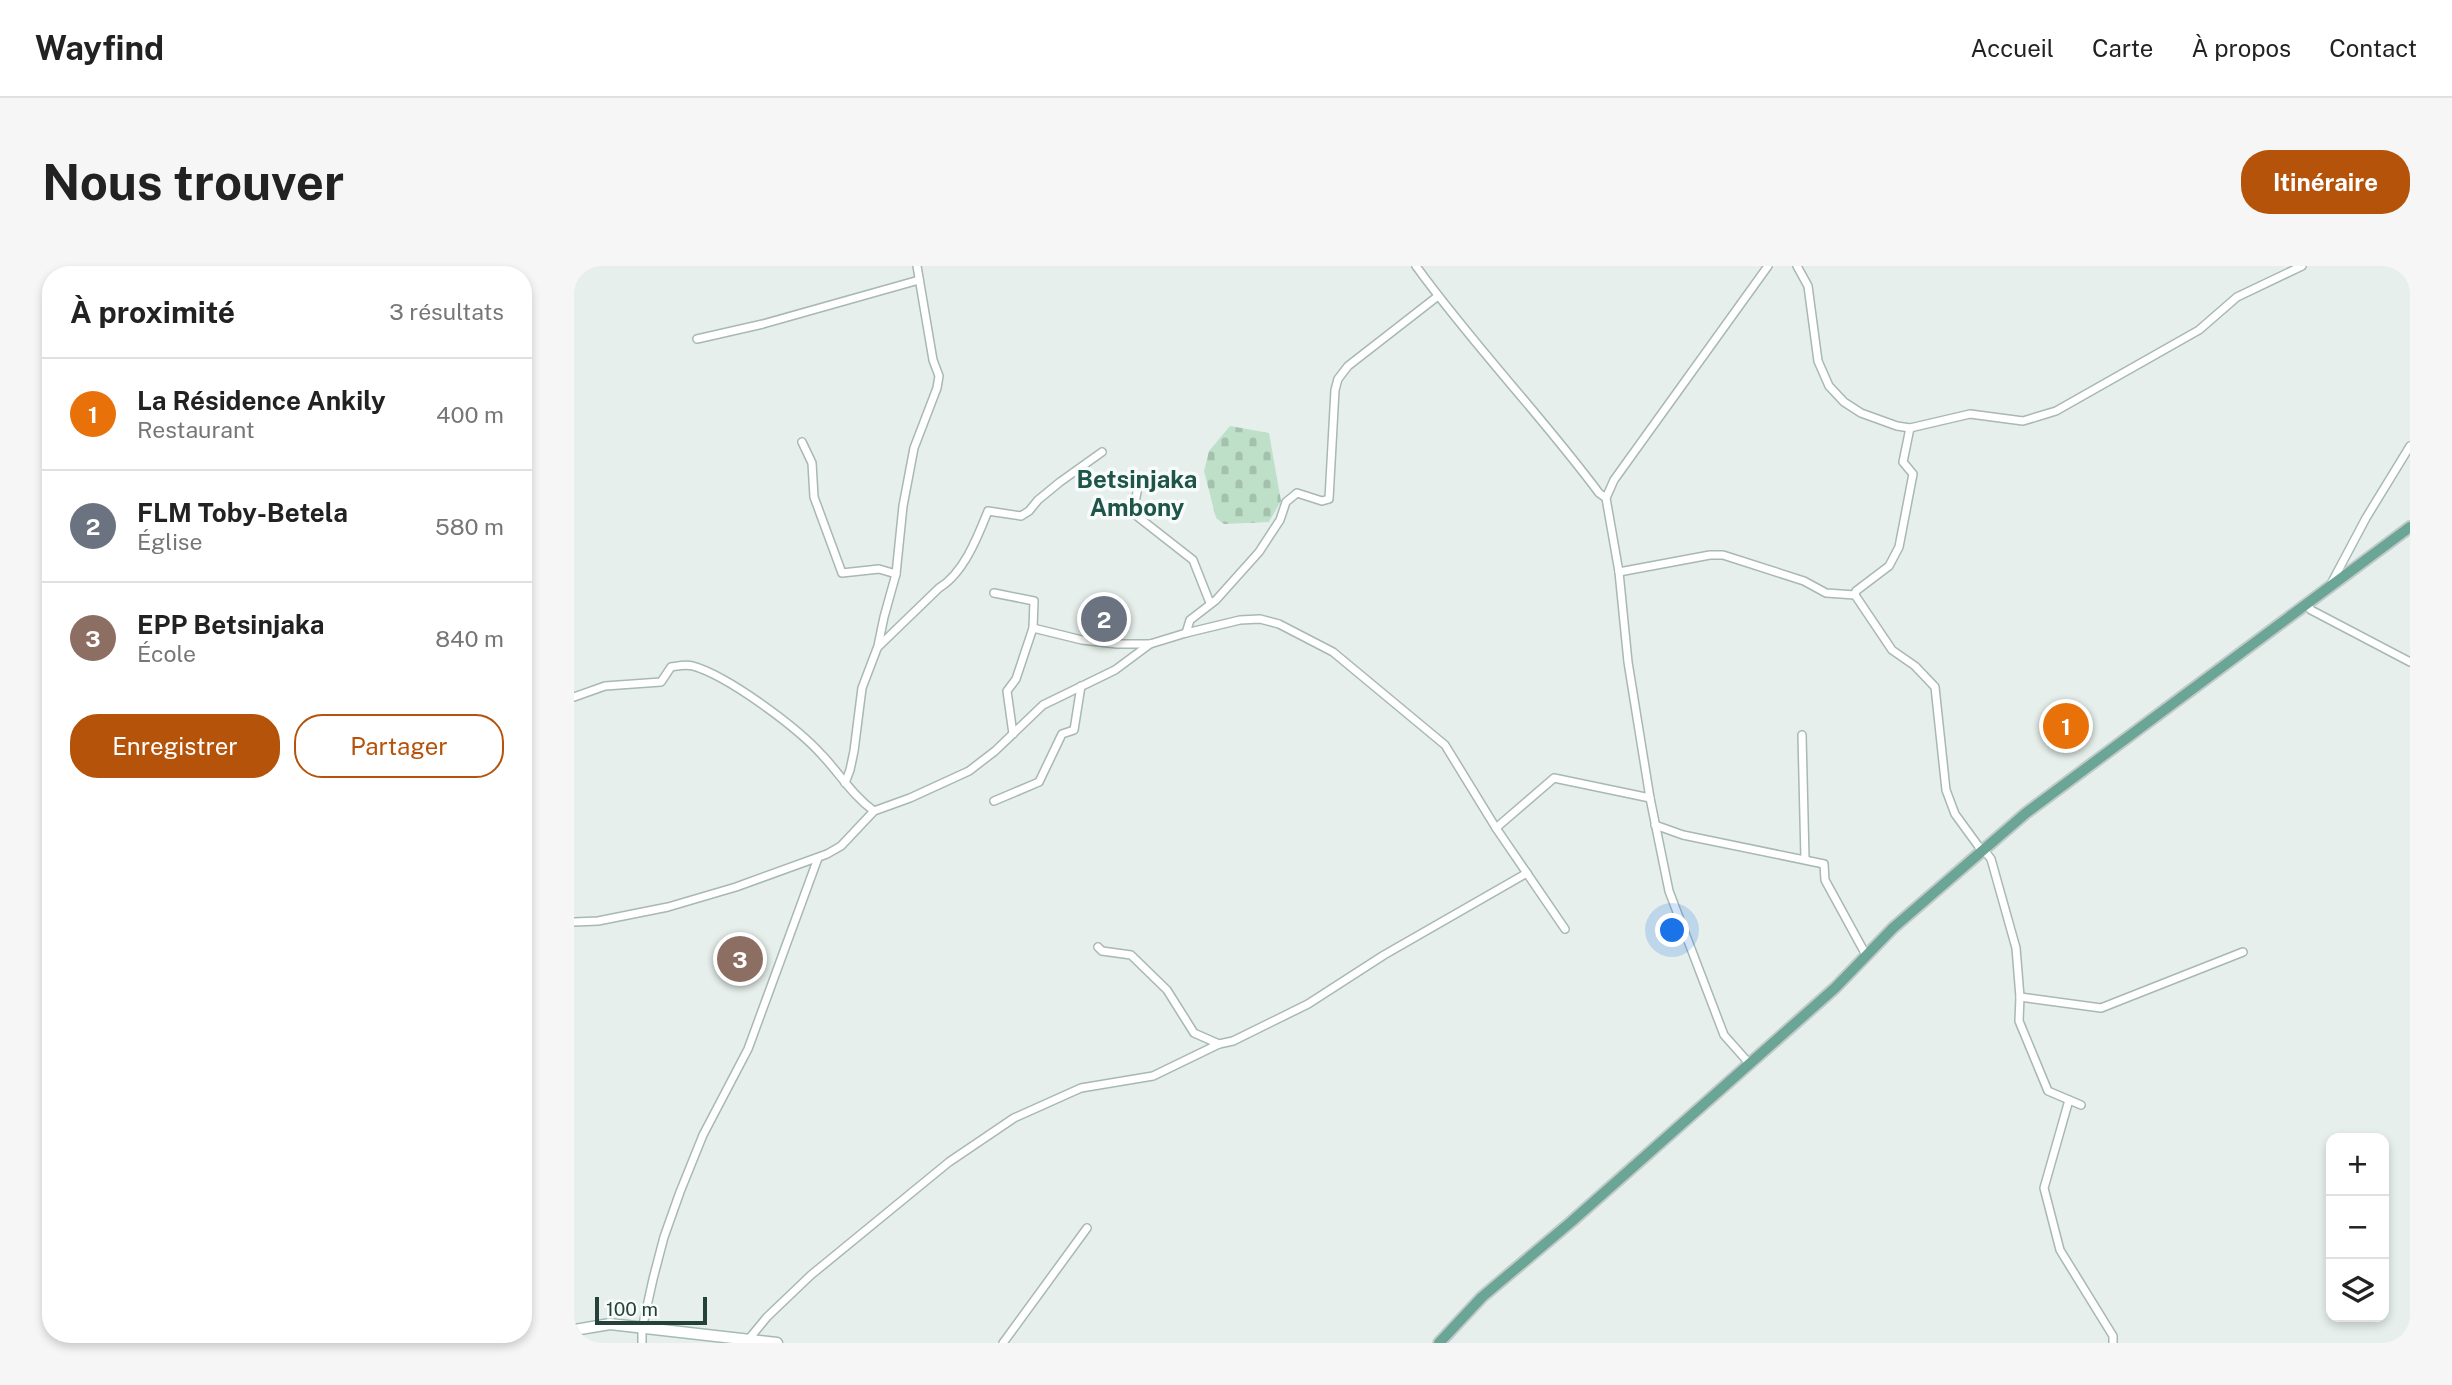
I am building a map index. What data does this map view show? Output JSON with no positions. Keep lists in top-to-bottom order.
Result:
{
  "districts": ["Betsinjaka Ambony"],
  "scale_bar": "100 m",
  "page": {
    "header": "Wayfind",
    "nav": [
      "Accueil",
      "Carte",
      "À propos",
      "Contact"
    ],
    "buttons": [
      "Itinéraire",
      ["Enregistrer", "Partager"]
    ],
    "title": "Nous trouver",
    "heading": ["À proximité", "3 résultats"],
    "list": [
      {
        "mark": "1",
        "name": "La Résidence Ankily",
        "note": "Restaurant",
        "value": "400 m"
      },
      {
        "mark": "2",
        "name": "FLM Toby-Betela",
        "note": "Église",
        "value": "580 m"
      },
      {
        "mark": "3",
        "name": "EPP Betsinjaka",
        "note": "École",
        "value": "840 m"
      }
    ],
    "pins": ["2", "1", "3"],
    "map_buttons": ["+", "−"],
    "scale": "100 m"
  }
}
